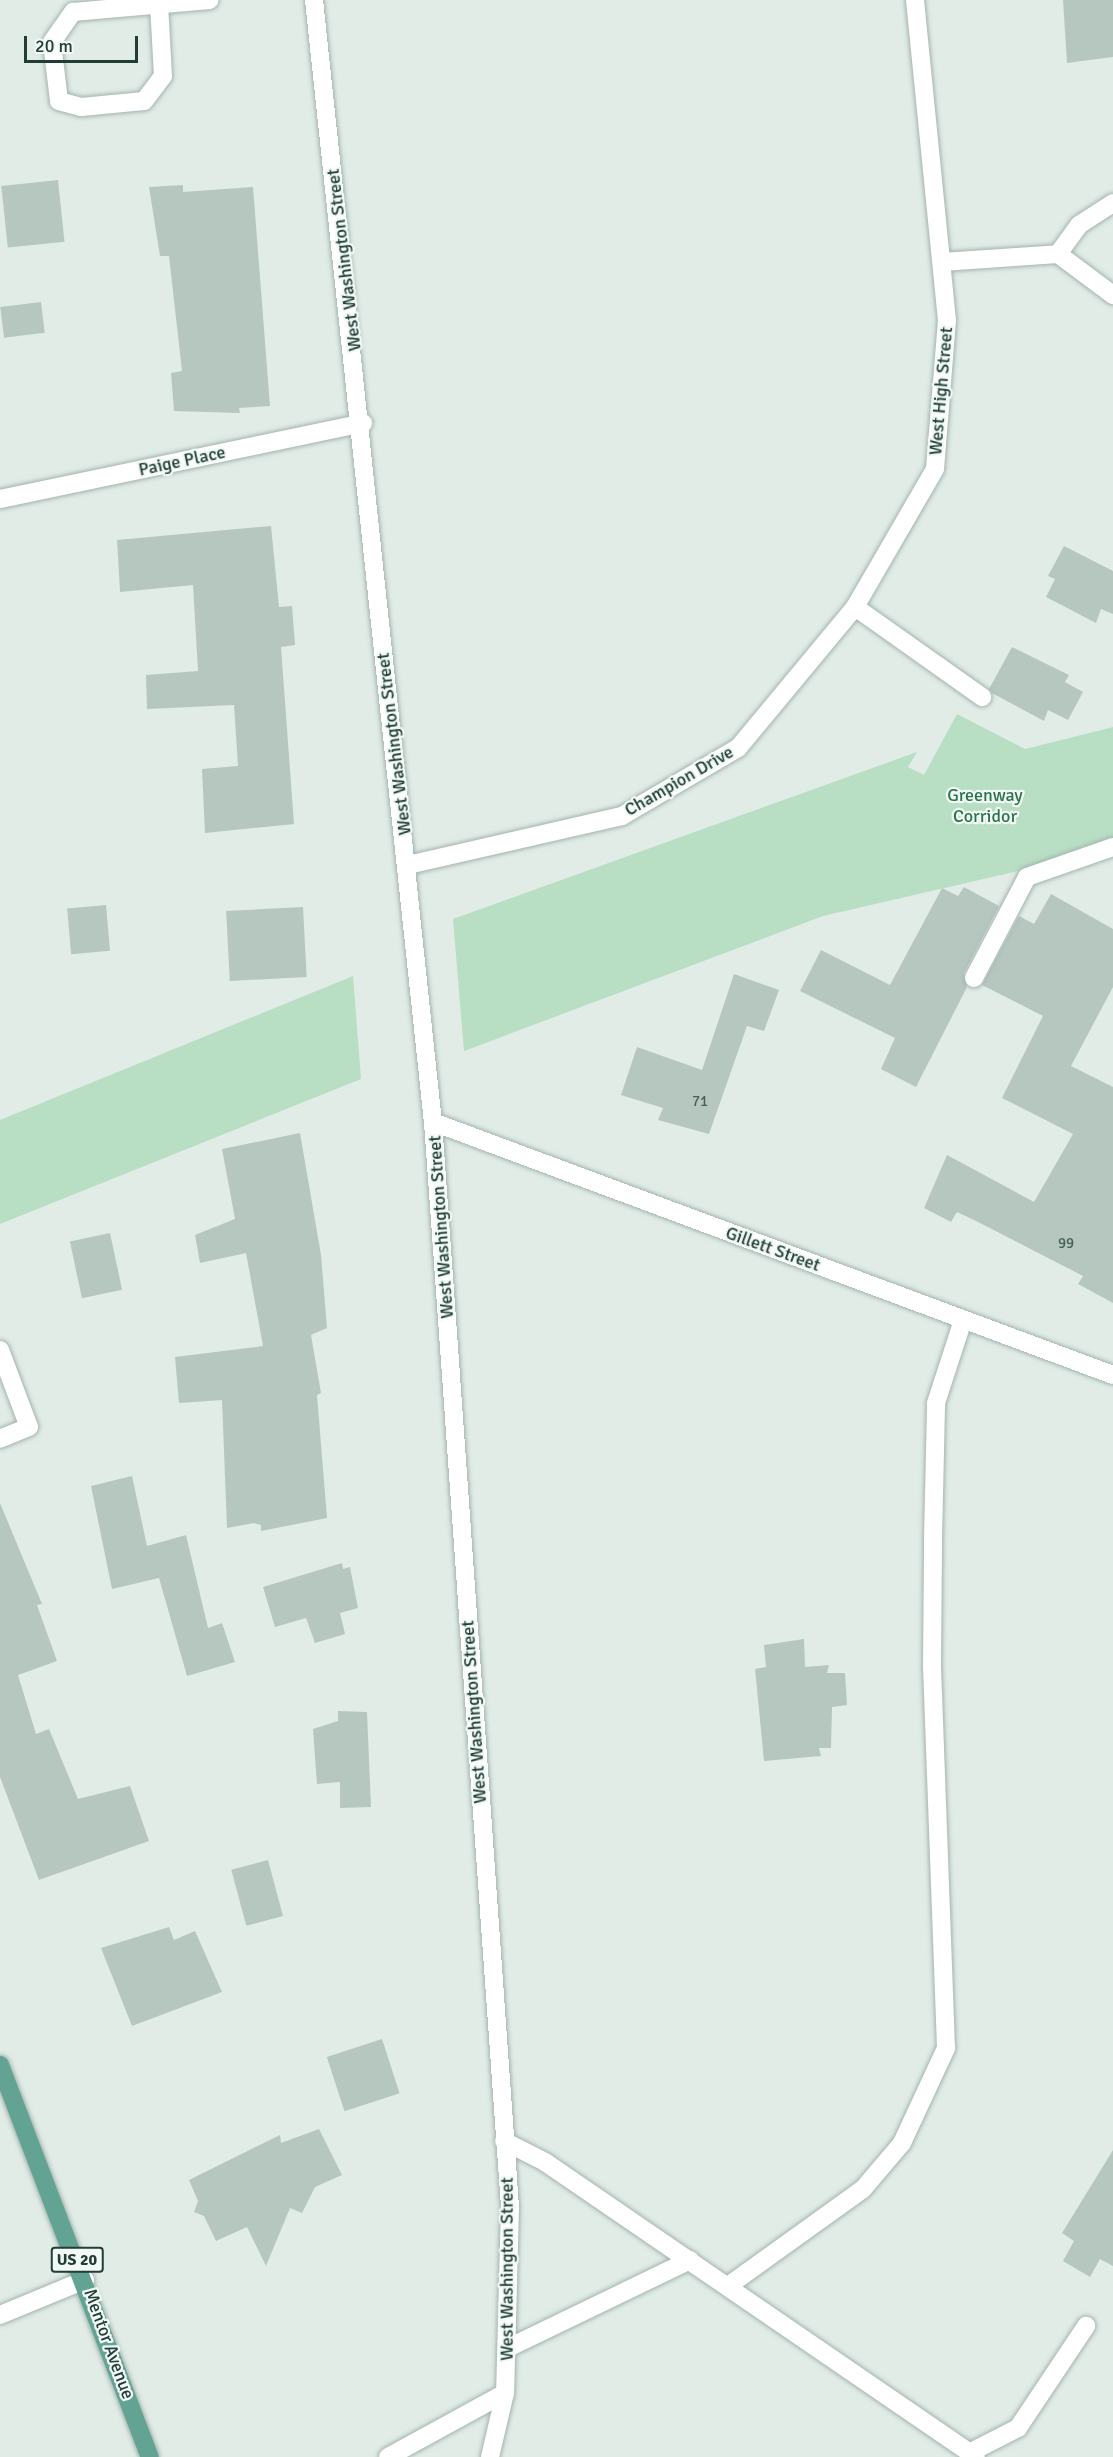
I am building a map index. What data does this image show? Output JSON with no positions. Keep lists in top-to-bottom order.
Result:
{
  "streets": {
    "main road": ["US 20", "Mentor Avenue"],
    "street": [
      "West Washington Street",
      "West High Street",
      "Paige Place",
      "Champion Drive",
      "Gillett Street"
    ]
  },
  "crossings": [
    ["West Washington Street", "Paige Place"],
    ["West Washington Street", "Champion Drive"],
    ["West Washington Street", "Gillett Street"],
    ["West High Street", "Champion Drive"]
  ],
  "parks": ["Greenway Corridor"],
  "house_numbers": ["71", "99"],
  "scale_bar": "20 m"
}
